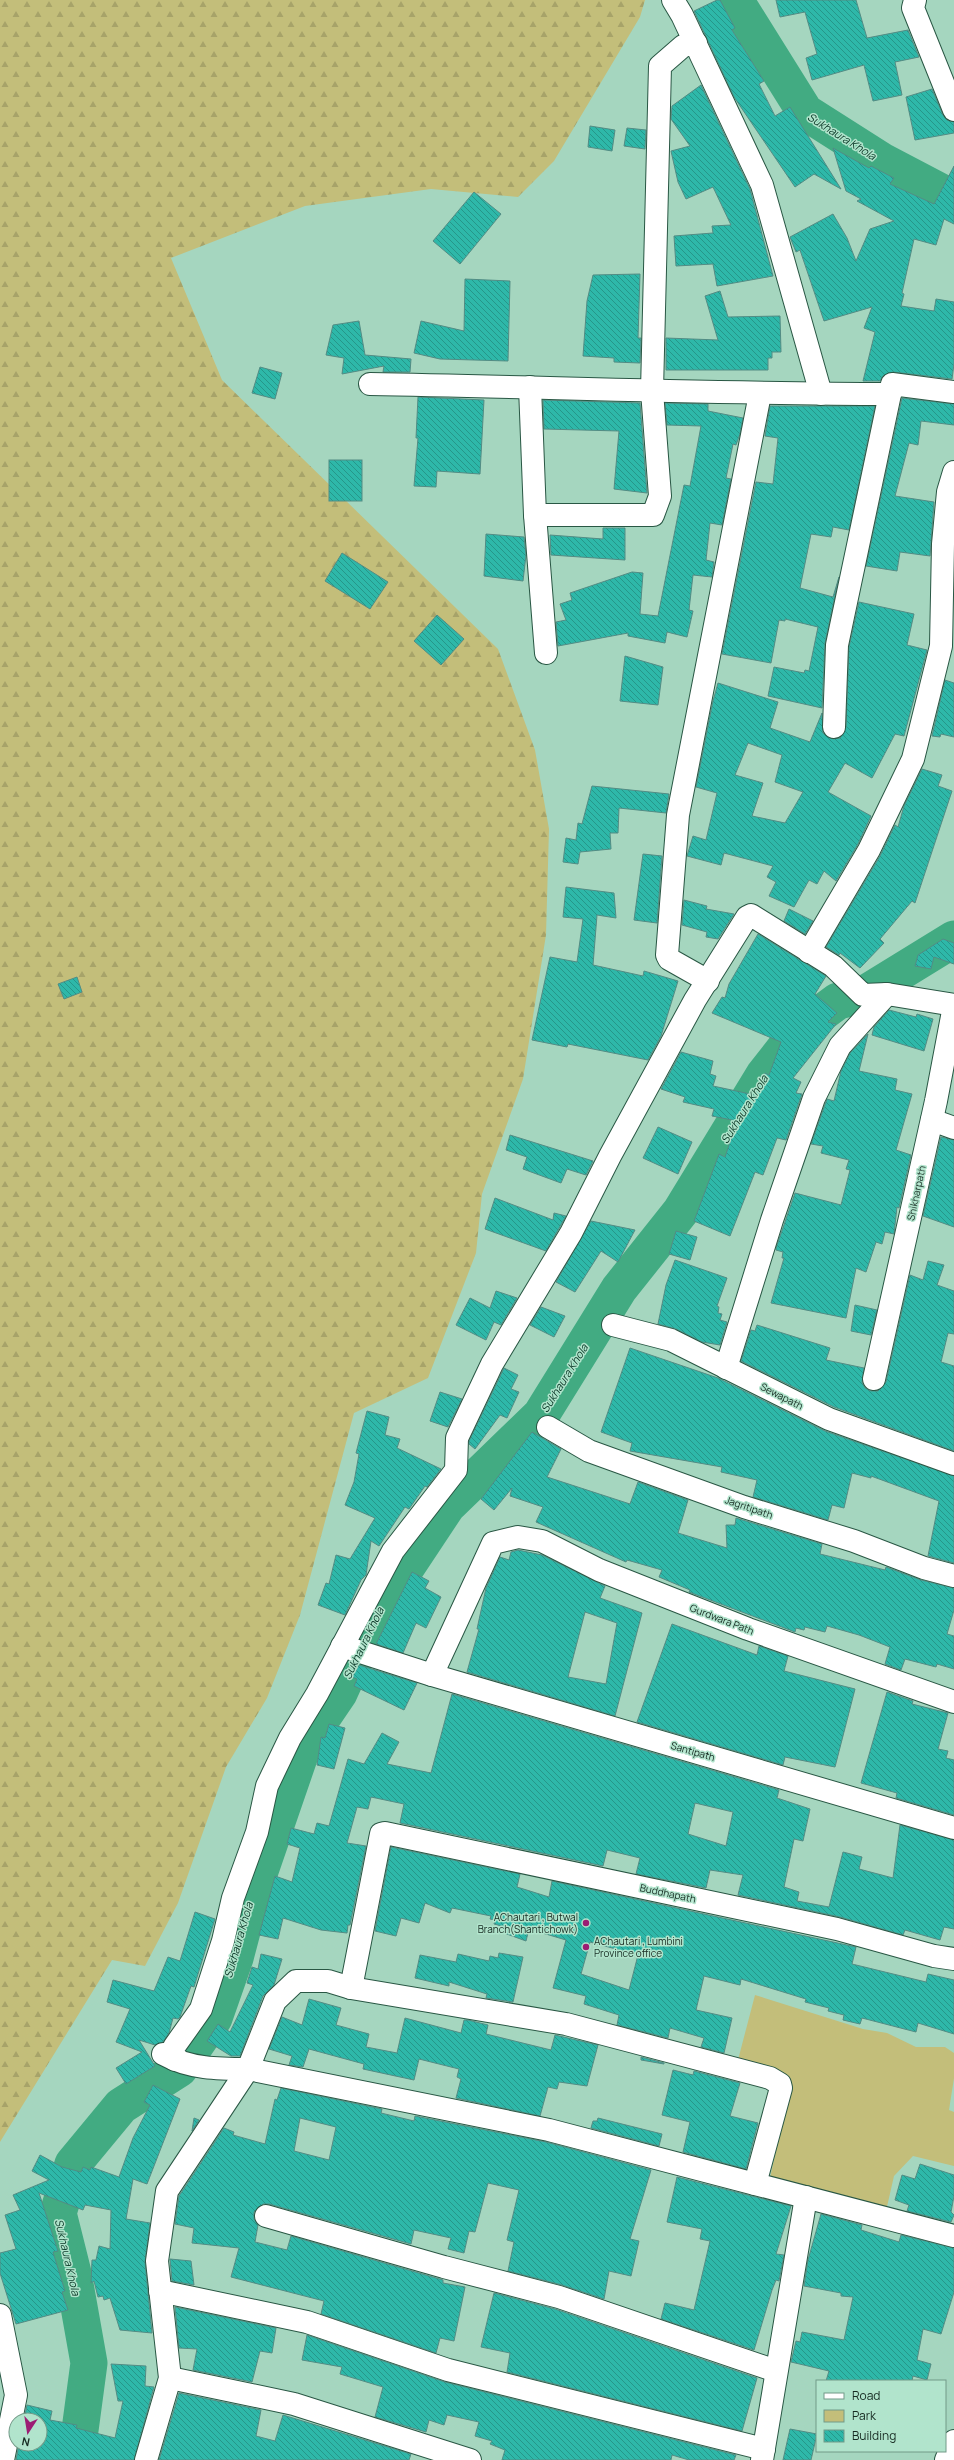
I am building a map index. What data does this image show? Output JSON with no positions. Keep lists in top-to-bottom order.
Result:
{
  "streets": {
    "main road": [
      "Shikharpath",
      "Sewapath",
      "Jagritipath",
      "Gurdwara Path",
      "Santipath",
      "Buddhapath"
    ]
  },
  "crossings": [
    ["Gurdwara Path", "Santipath"]
  ],
  "water": ["Sukhaura Khola"],
  "places": ["AChautari , Butwal Branch(Shantichowk)", "AChautari , Lumbini Province office"],
  "legend": ["Road", "Park", "Building"],
  "north": "bottom"
}
